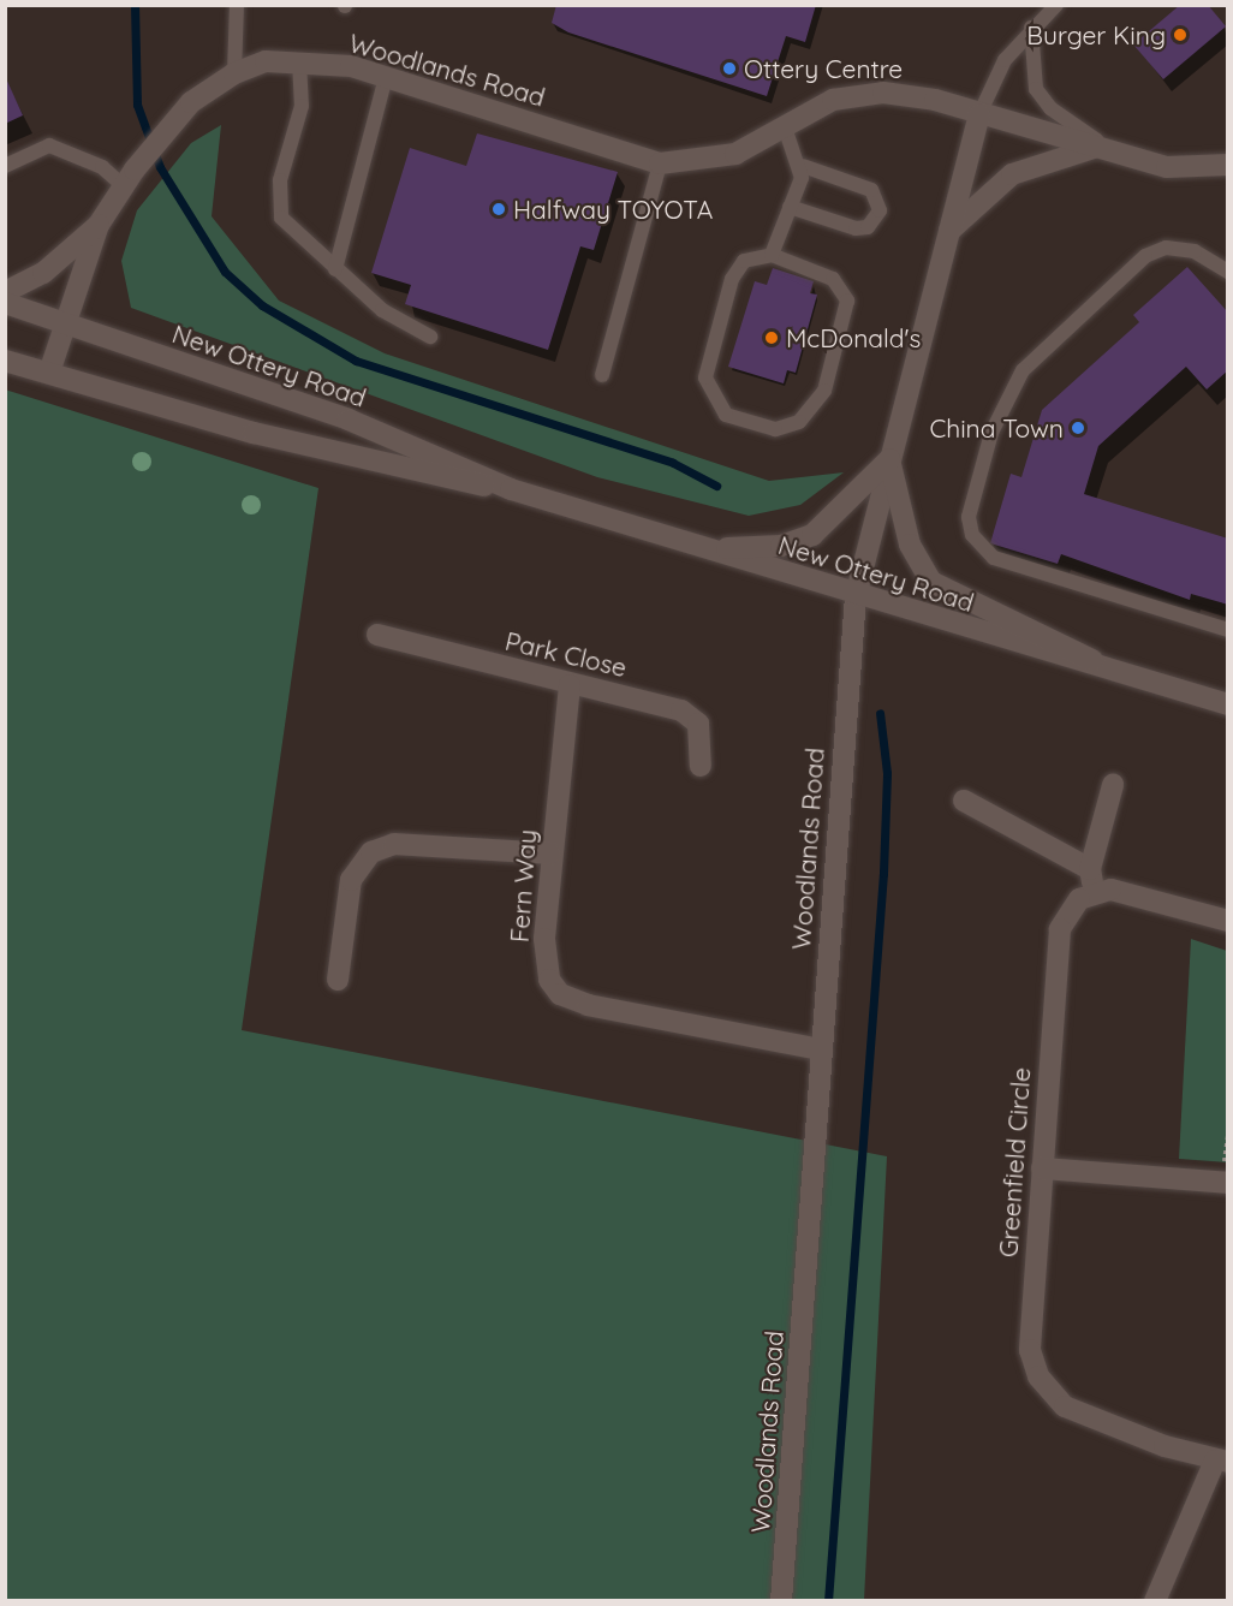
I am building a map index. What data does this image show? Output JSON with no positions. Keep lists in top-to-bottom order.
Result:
{
  "streets": {
    "street": [
      "Woodlands Road",
      "New Ottery Road",
      "Park Close",
      "Fern Way",
      "Greenfield Circle"
    ]
  },
  "crossings": [
    ["Woodlands Road", "New Ottery Road"],
    ["Woodlands Road", "Fern Way"],
    ["Park Close", "Fern Way"]
  ],
  "places": [
    "Burger King",
    "Ottery Centre",
    "Halfway TOYOTA",
    "McDonald's",
    "China Town"
  ]
}
